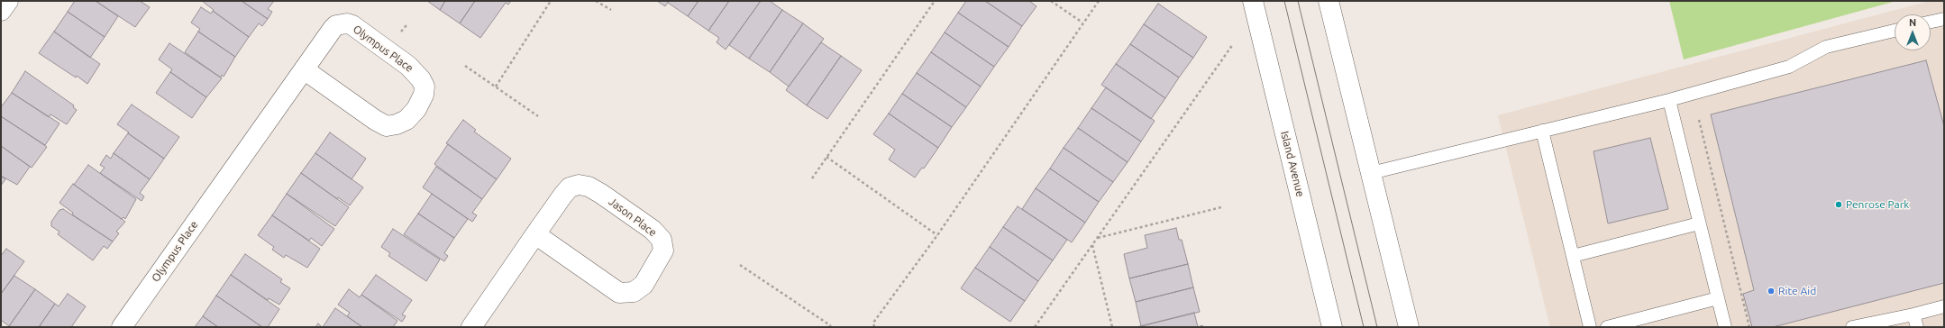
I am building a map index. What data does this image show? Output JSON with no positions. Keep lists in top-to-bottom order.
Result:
{
  "streets": {
    "street": ["Olympus Place", "Island Avenue", "Jason Place"]
  },
  "places": ["Penrose Park", "Rite Aid"],
  "north": "top"
}
